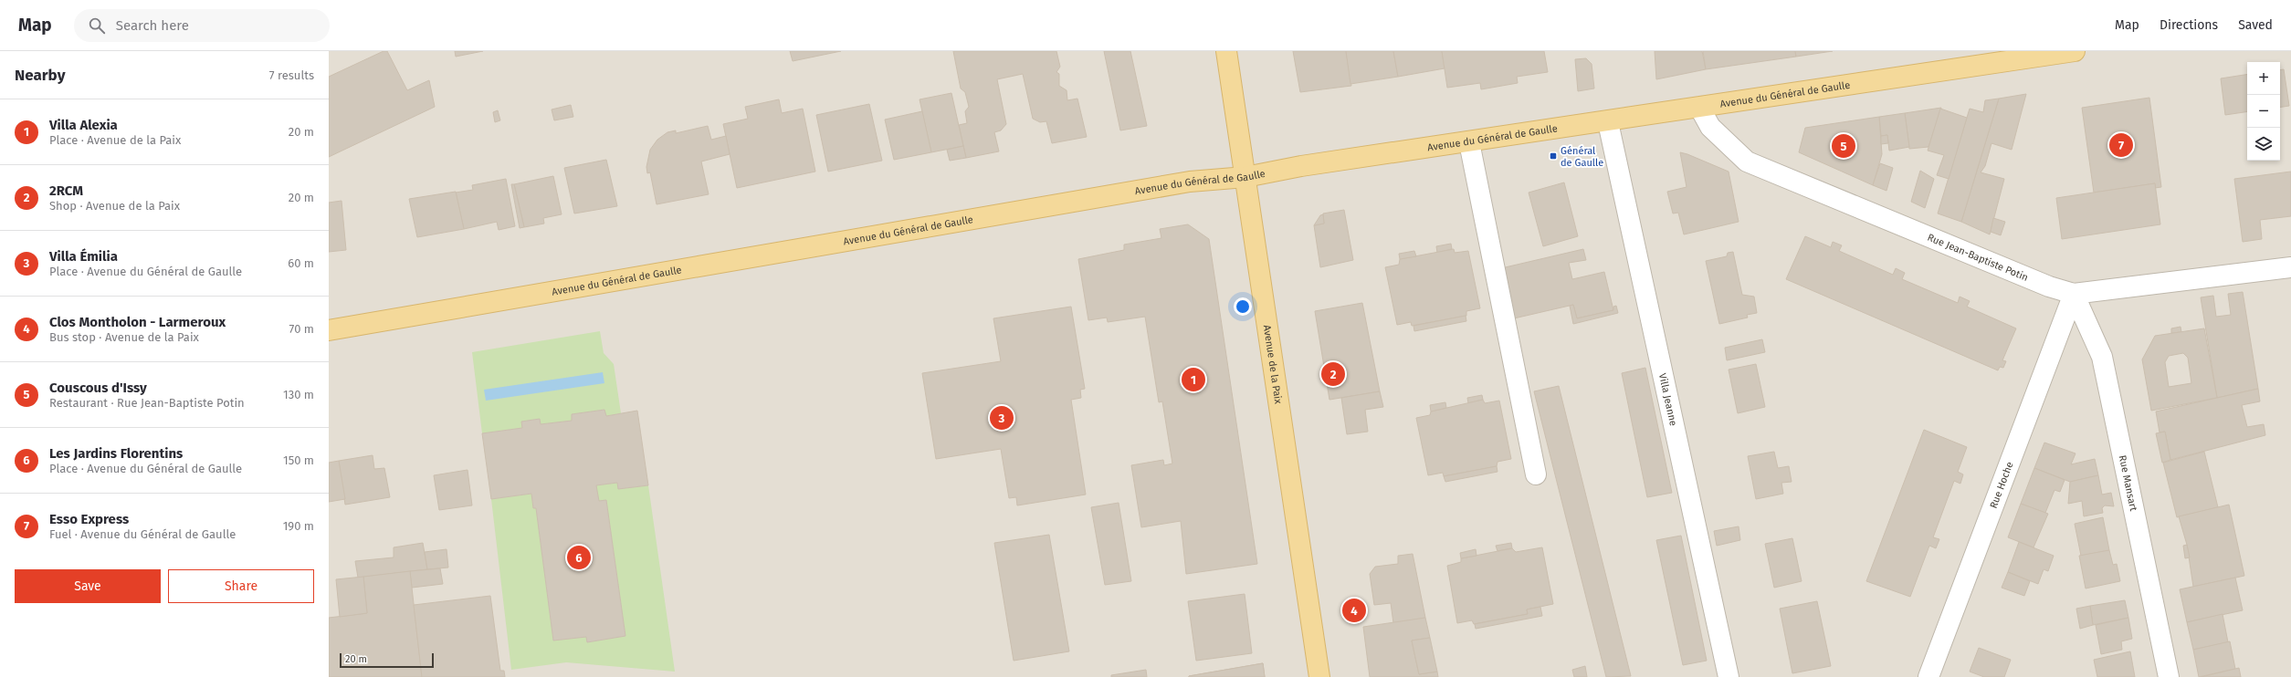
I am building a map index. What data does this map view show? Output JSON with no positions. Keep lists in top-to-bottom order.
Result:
{
  "streets": {
    "main road": ["Avenue du Général de Gaulle", "Avenue de la Paix"],
    "street": [
      "Rue Jean-Baptiste Potin",
      "Villa Jeanne",
      "Rue Mansart",
      "Rue Hoche"
    ]
  },
  "crossings": [
    ["Avenue du Général de Gaulle", "Rue Jean-Baptiste Potin"],
    ["Avenue du Général de Gaulle", "Avenue de la Paix"],
    ["Avenue du Général de Gaulle", "Villa Jeanne"],
    ["Rue Jean-Baptiste Potin", "Rue Mansart"],
    ["Rue Jean-Baptiste Potin", "Rue Hoche"],
    ["Rue Mansart", "Rue Hoche"]
  ],
  "places": {
    "transit": ["Général de Gaulle"]
  },
  "scale_bar": "20 m",
  "page": {
    "header": "Map",
    "search": "Search here",
    "nav": ["Map", "Directions", "Saved"],
    "heading": ["Nearby", "7 results"],
    "map_buttons": ["+", "−"],
    "list": [
      {
        "mark": "1",
        "name": "Villa Alexia",
        "note": "Place · Avenue de la Paix",
        "value": "20 m"
      },
      {
        "mark": "2",
        "name": "2RCM",
        "note": "Shop · Avenue de la Paix",
        "value": "20 m"
      },
      {
        "mark": "3",
        "name": "Villa Émilia",
        "note": "Place · Avenue du Général de Gaulle",
        "value": "60 m"
      },
      {
        "mark": "4",
        "name": "Clos Montholon - Larmeroux",
        "note": "Bus stop · Avenue de la Paix",
        "value": "70 m"
      },
      {
        "mark": "5",
        "name": "Couscous d'Issy",
        "note": "Restaurant · Rue Jean-Baptiste Potin",
        "value": "130 m"
      },
      {
        "mark": "6",
        "name": "Les Jardins Florentins",
        "note": "Place · Avenue du Général de Gaulle",
        "value": "150 m"
      },
      {
        "mark": "7",
        "name": "Esso Express",
        "note": "Fuel · Avenue du Général de Gaulle",
        "value": "190 m"
      }
    ],
    "pins": [
      "7",
      "5",
      "2",
      "1",
      "3",
      "6",
      "4"
    ],
    "buttons": ["Save", "Share"],
    "scale": "20 m"
  }
}
